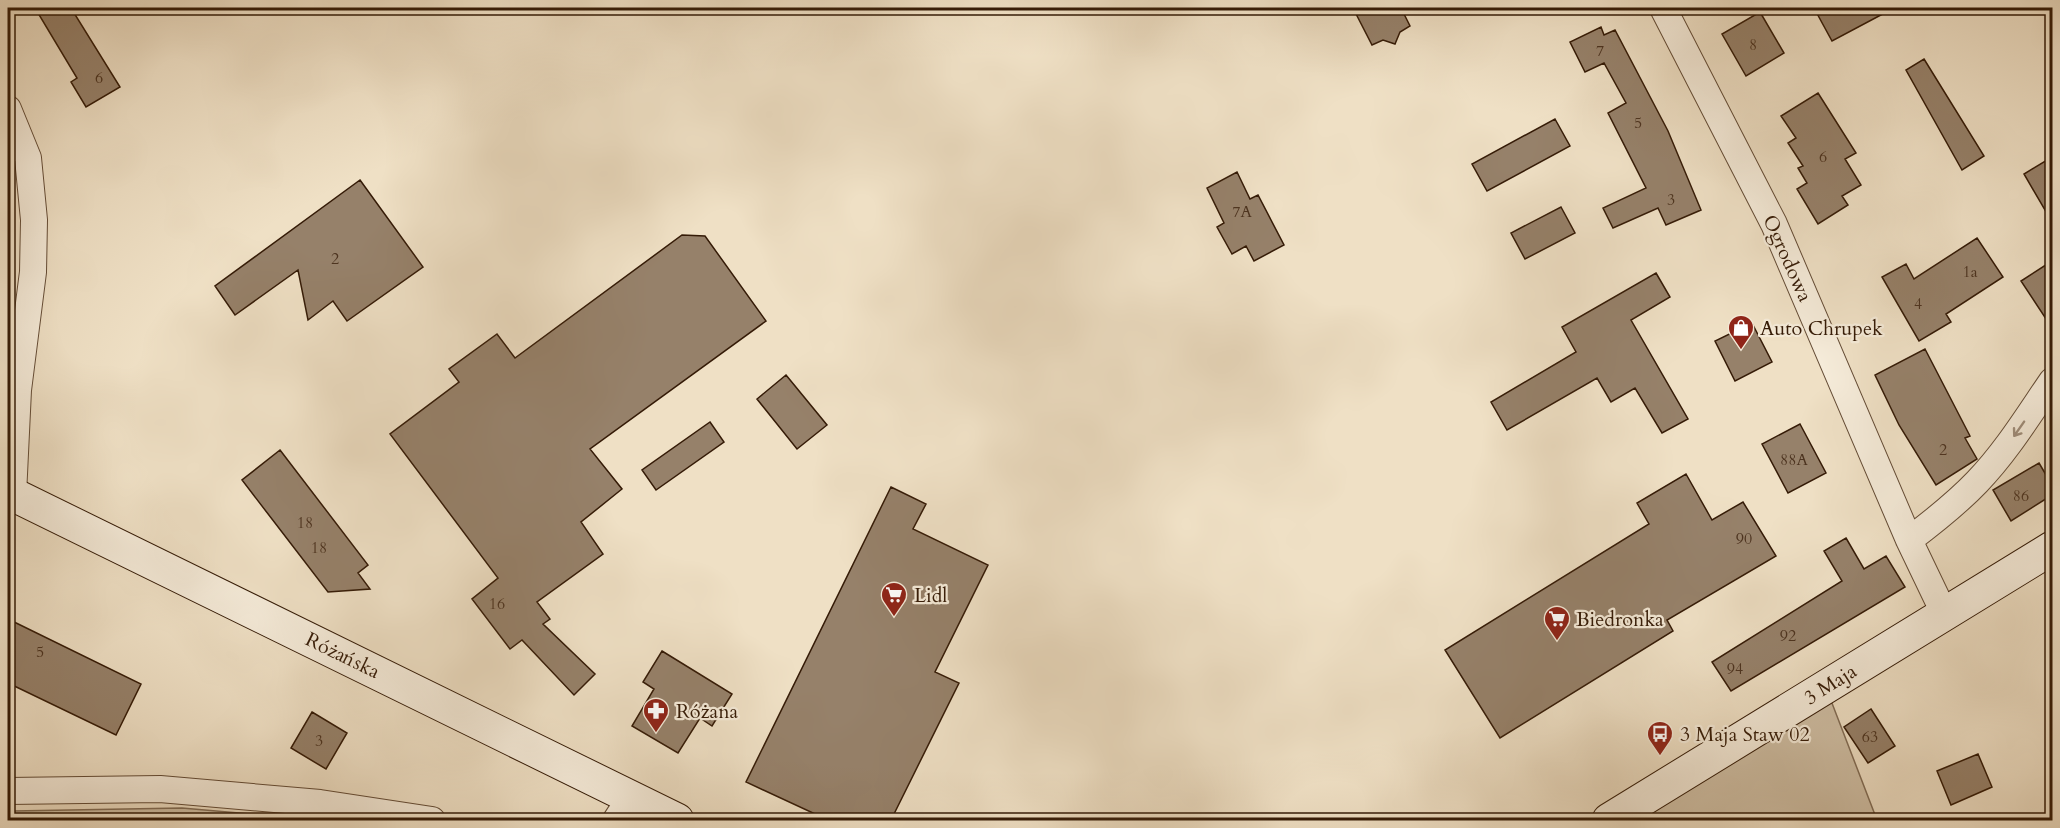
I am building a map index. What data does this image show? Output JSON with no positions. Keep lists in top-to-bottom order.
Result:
{
  "streets": {
    "street": ["Ogrodowa", "Różańska", "3 Maja"]
  },
  "crossings": [
    ["Ogrodowa", "3 Maja"]
  ],
  "places": {
    "shop": ["Auto Chrupek"],
    "supermarket": ["Lidl", "Biedronka"],
    "pharmacy": ["Różana"],
    "bus stop": ["3 Maja Staw 02"]
  },
  "house_numbers": [
    "8",
    "7",
    "6",
    "5",
    "6",
    "3",
    "7A",
    "2",
    "1a",
    "4",
    "2",
    "88A",
    "86",
    "18",
    "90",
    "18",
    "16",
    "92",
    "5",
    "94",
    "63",
    "3"
  ]
}
